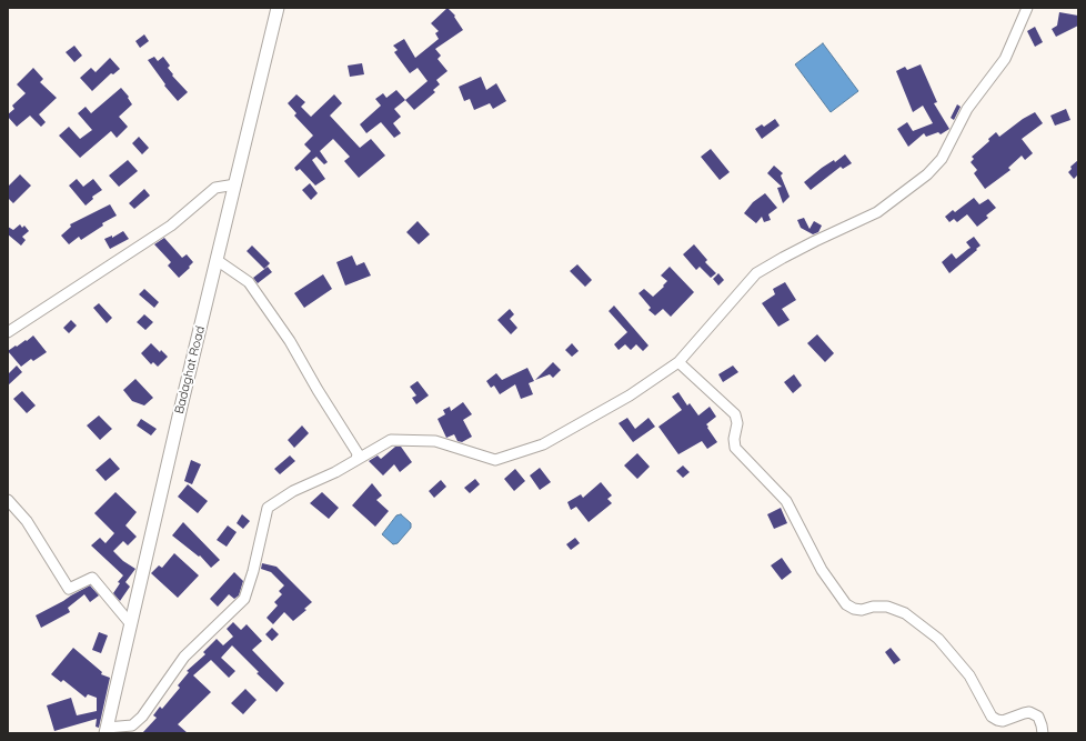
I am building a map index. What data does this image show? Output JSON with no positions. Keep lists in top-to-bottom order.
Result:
{
  "streets": {
    "main road": ["Badaghat Road"]
  }
}
